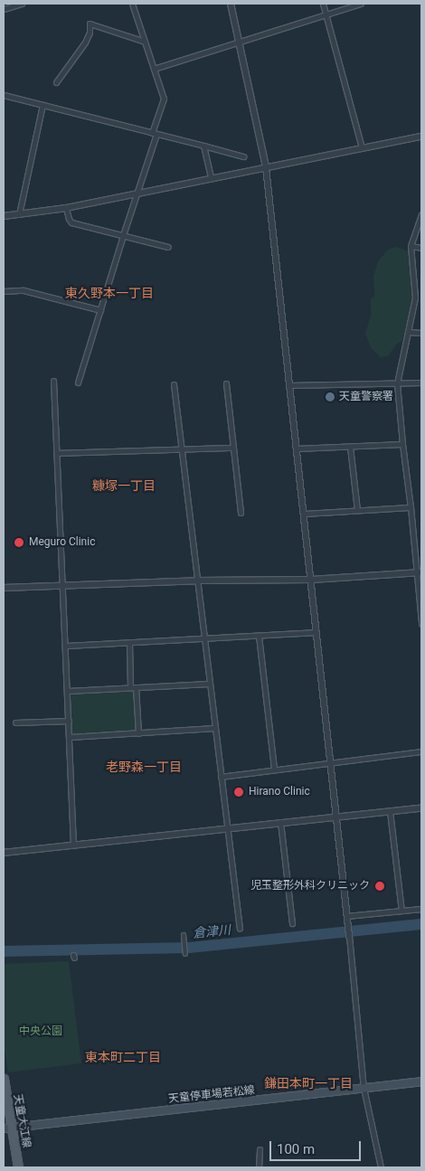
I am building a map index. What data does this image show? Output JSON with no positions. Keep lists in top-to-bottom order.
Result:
{
  "streets": {
    "main road": ["天童停車場若松線", "天童大江線"]
  },
  "crossings": [
    ["天童停車場若松線", "天童大江線"]
  ],
  "districts": [
    "東久野本一丁目",
    "糠塚一丁目",
    "老野森一丁目",
    "東本町二丁目",
    "鎌田本町一丁目"
  ],
  "water": ["倉津川"],
  "parks": ["中央公園"],
  "places": [
    "天童警察署",
    "Meguro Clinic",
    "Hirano Clinic",
    "児玉整形外科クリニック"
  ],
  "scale_bar": "100 m"
}
